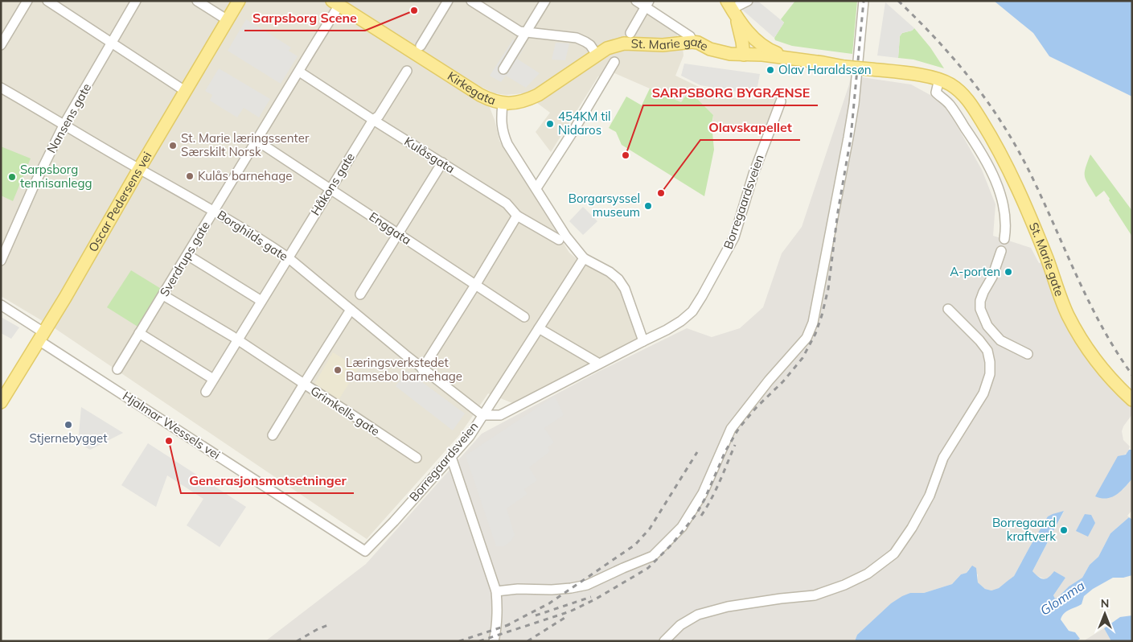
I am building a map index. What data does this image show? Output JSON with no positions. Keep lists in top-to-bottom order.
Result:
{
  "streets": {
    "main road": ["St. Marie gate", "Kirkegata", "Oscar Pedersens vei"],
    "street": [
      "Nansens gate",
      "Kulåsgata",
      "Håkons gate",
      "Borregaardsveien",
      "Enggata",
      "Borghilds gate",
      "Sverdrups gate",
      "Grimkells gate",
      "Hjalmar Wessels vei"
    ]
  },
  "crossings": [
    ["St. Marie gate", "Kirkegata"],
    ["Kirkegata", "Sverdrups gate"],
    ["Nansens gate", "Borghilds gate"],
    ["Kulåsgata", "Håkons gate"],
    ["Kulåsgata", "Sverdrups gate"],
    ["Håkons gate", "Enggata"],
    ["Håkons gate", "Borghilds gate"],
    ["Oscar Pedersens vei", "Borghilds gate"],
    ["Oscar Pedersens vei", "Hjalmar Wessels vei"],
    ["Borregaardsveien", "Borghilds gate"],
    ["Borregaardsveien", "Hjalmar Wessels vei"],
    ["Enggata", "Sverdrups gate"],
    ["Borghilds gate", "Sverdrups gate"]
  ],
  "water": ["Glomma"],
  "places": [
    "Sarpsborg Scene",
    "Olav Haraldssøn",
    "454KM til Nidaros",
    "St. Marie læringssenter Særskilt Norsk",
    "SARPSBORG BYGRÆNSE",
    "Kulås barnehage",
    "Sarpsborg tennisanlegg",
    "Olavskapellet",
    "Borgarsyssel museum",
    "A-porten",
    "Læringsverkstedet Bamsebo barnehage",
    "Stjernebygget",
    "Generasjonsmotsetninger",
    "Borregaard kraftverk"
  ],
  "north": "top"
}
